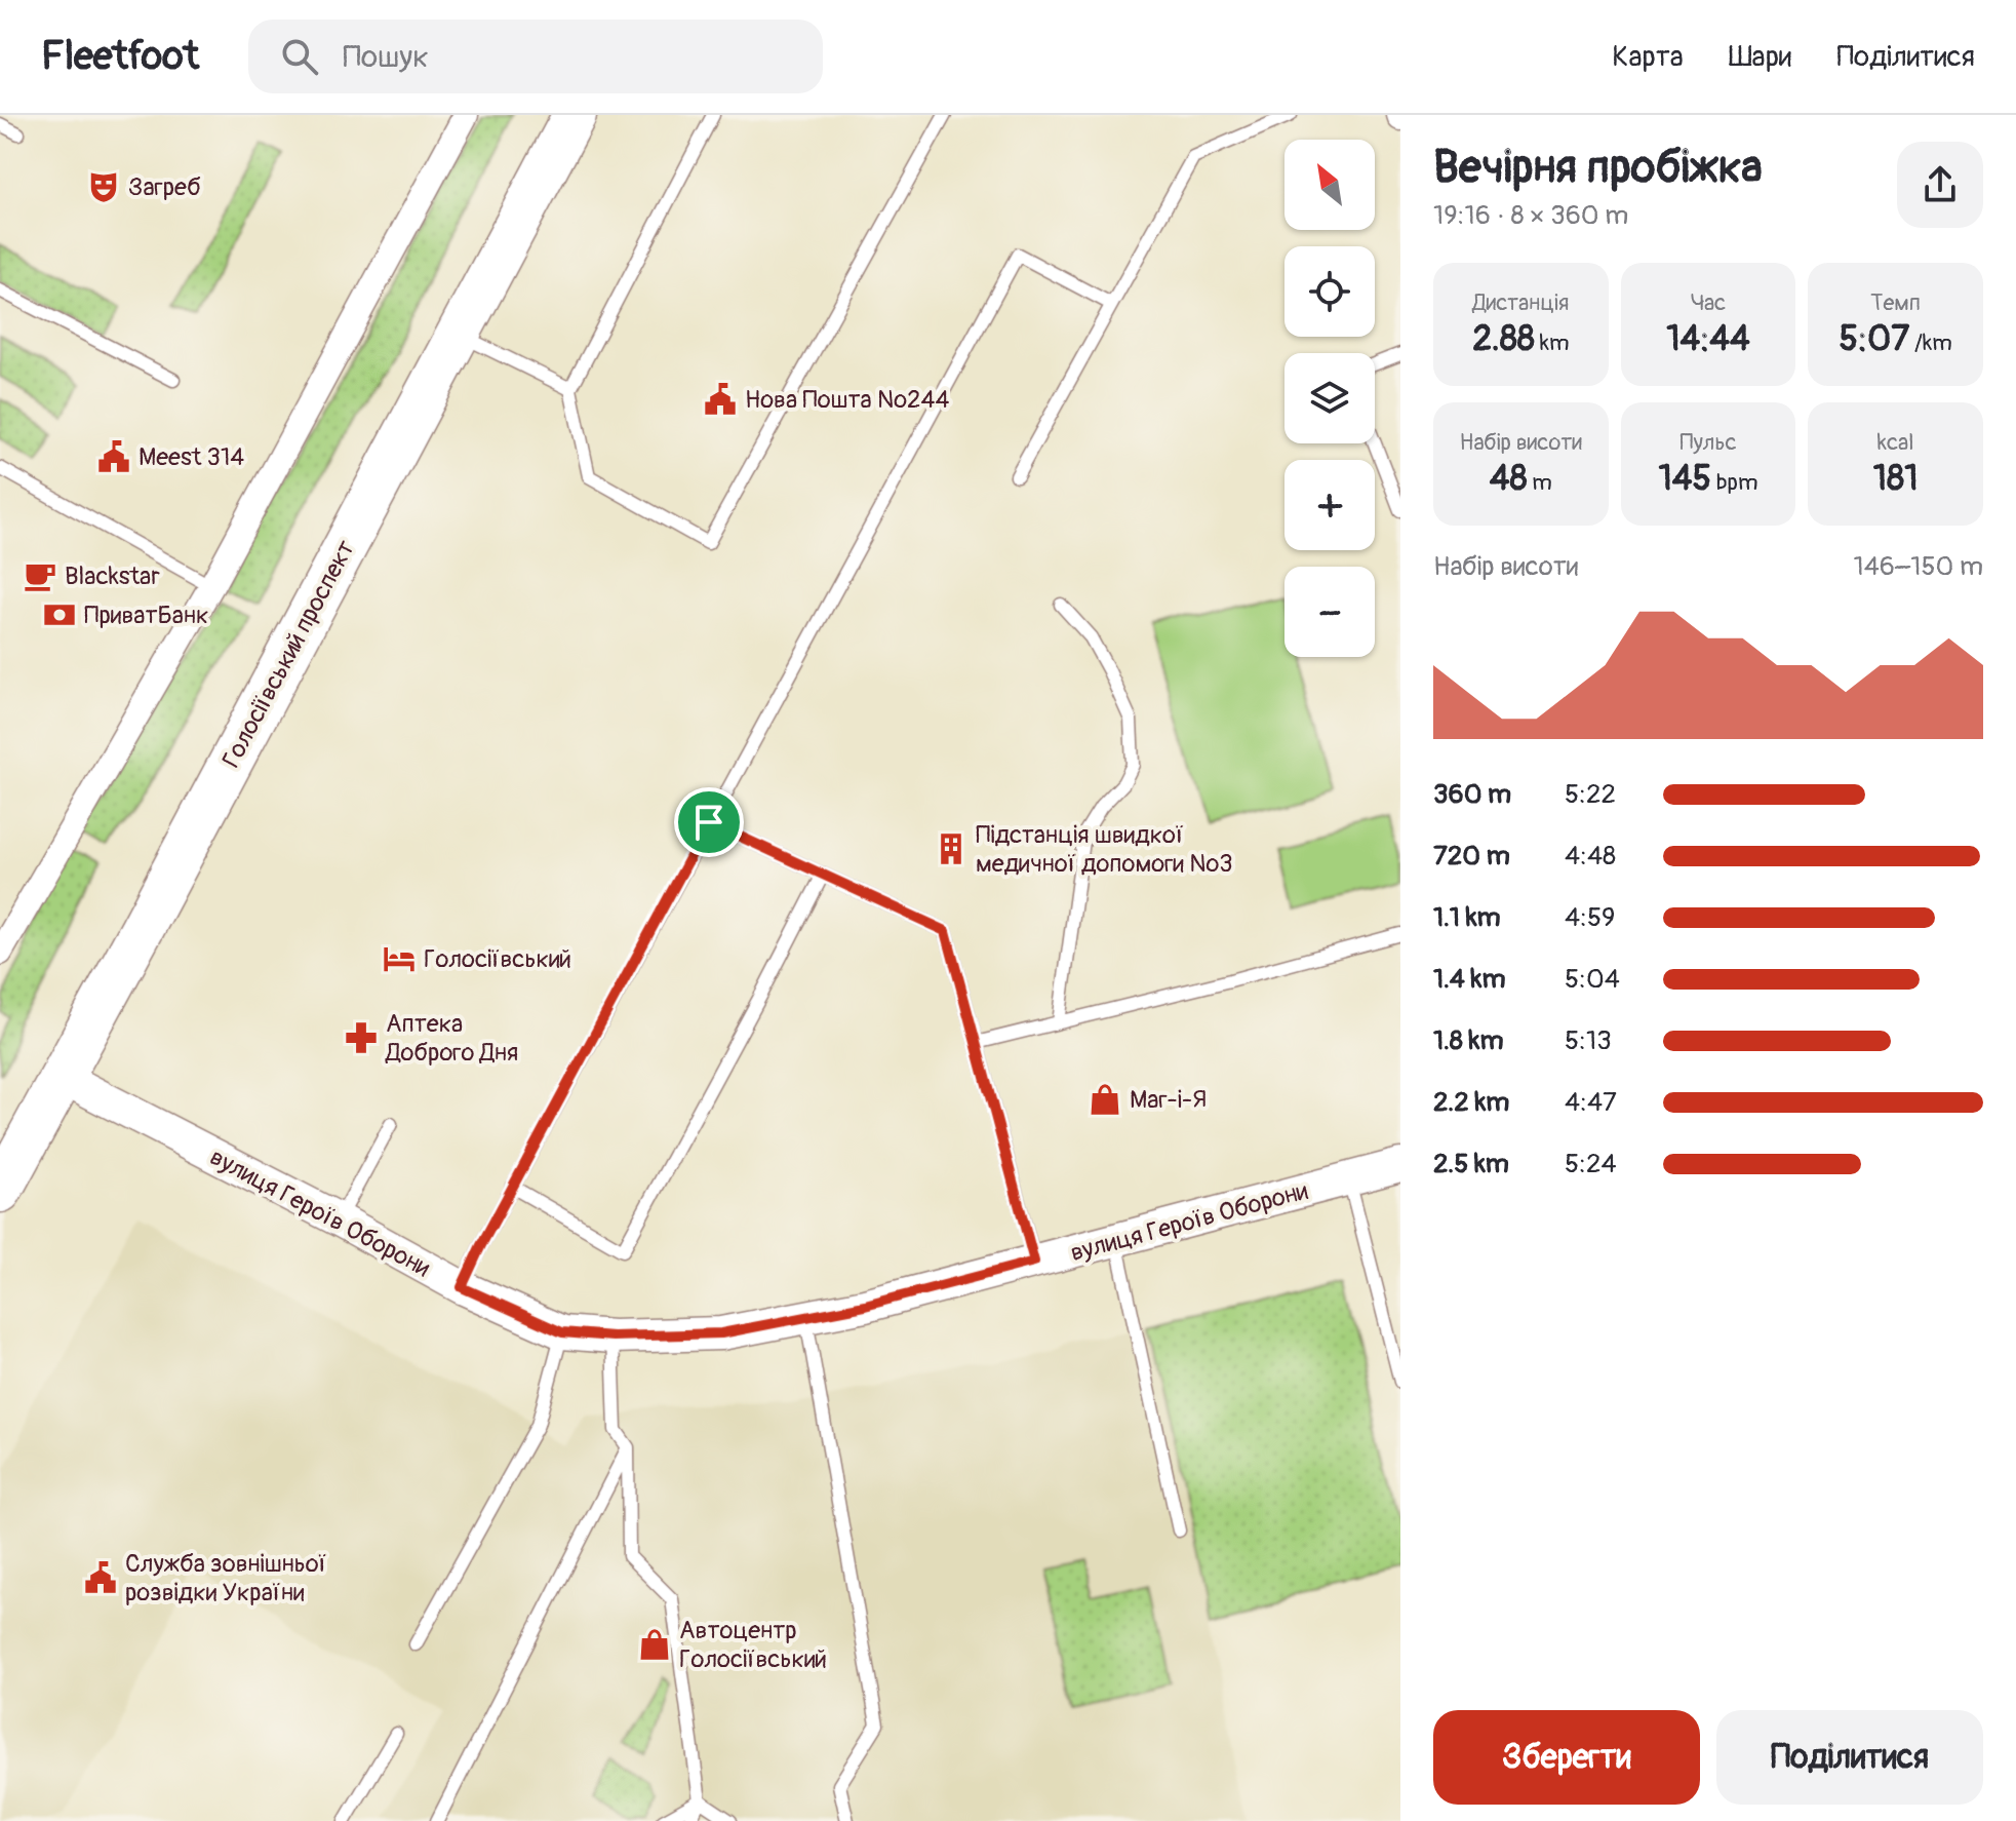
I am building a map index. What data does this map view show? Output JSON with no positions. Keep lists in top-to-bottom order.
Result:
{
  "streets": {
    "highway": ["Голосіївський проспект"],
    "street": ["вулиця Героїв Оборони"]
  },
  "crossings": [
    ["Голосіївський проспект", "вулиця Героїв Оборони"]
  ],
  "places": {
    "theatre": ["Загреб"],
    "public building": ["Нова Пошта №244", "Meest 314", "Служба зовнішньої розвідки України"],
    "cafe": ["Blackstar"],
    "bank": ["ПриватБанк"],
    "building": ["Підстанція швидкої медичної допомоги №3"],
    "hotel": ["Голосіївський"],
    "pharmacy": ["Аптека Доброго Дня"],
    "shop": ["Маг-і-Я", "Автоцентр Голосіївський"]
  },
  "north": "top left",
  "page": {
    "header": "Fleetfoot",
    "search": "Пошук",
    "nav": ["Карта", "Шари", "Поділитися"],
    "heading": ["Вечірня пробіжка", "19:16 · 8 × 360 m"],
    "map_buttons": ["+", "−"],
    "stats": [
      ["Дистанція", "2.88 km"],
      ["Час", "14:44"],
      ["Темп", "5:07 /km"],
      ["Набір висоти", "48 m"],
      ["Пульс", "145 bpm"],
      ["kcal", "181"]
    ],
    "chart": ["Набір висоти", "146–150 m"],
    "list": [
      {
        "name": "360 m",
        "note": "5:22"
      },
      {
        "name": "720 m",
        "note": "4:48"
      },
      {
        "name": "1.1 km",
        "note": "4:59"
      },
      {
        "name": "1.4 km",
        "note": "5:04"
      },
      {
        "name": "1.8 km",
        "note": "5:13"
      },
      {
        "name": "2.2 km",
        "note": "4:47"
      },
      {
        "name": "2.5 km",
        "note": "5:24"
      }
    ],
    "buttons": ["Зберегти", "Поділитися"]
  }
}
